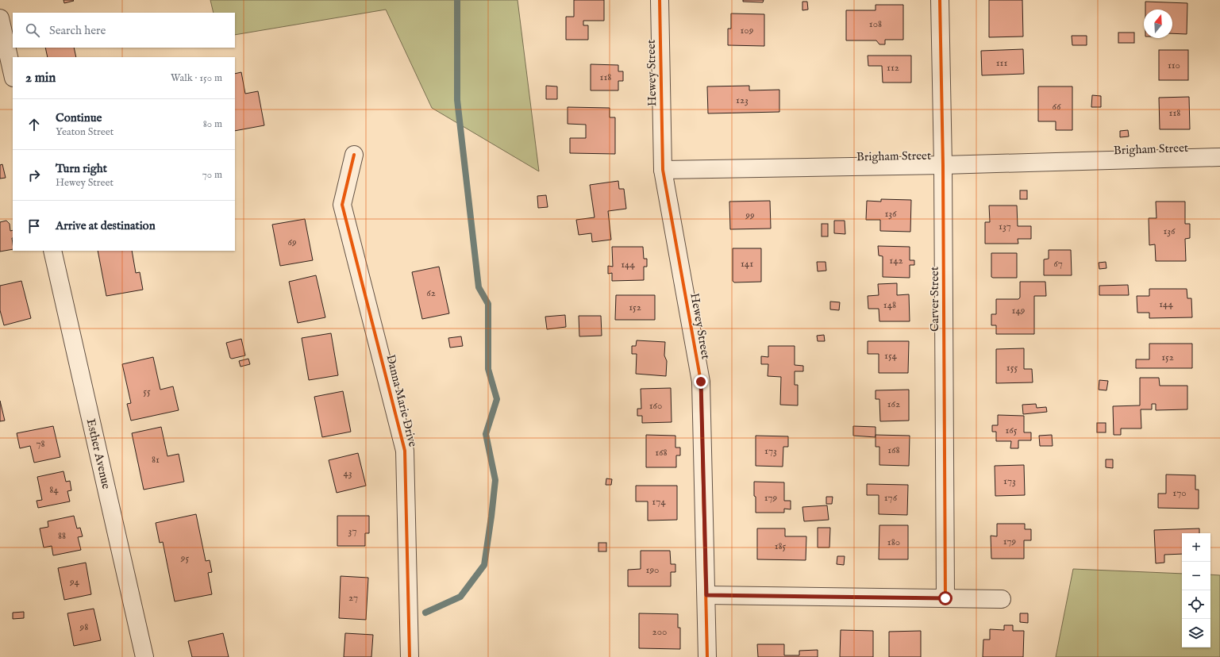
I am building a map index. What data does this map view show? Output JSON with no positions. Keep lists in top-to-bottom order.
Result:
{
  "streets": {
    "street": [
      "Hewey Street",
      "Brigham Street",
      "Carver Street",
      "Danna Marie Drive",
      "Esther Avenue"
    ]
  },
  "crossings": [
    ["Hewey Street", "Brigham Street"],
    ["Brigham Street", "Carver Street"]
  ],
  "house_numbers": [
    "108",
    "109",
    "111",
    "110",
    "112",
    "118",
    "123",
    "66",
    "118",
    "136",
    "99",
    "137",
    "136",
    "69",
    "142",
    "141",
    "67",
    "144",
    "62",
    "144",
    "148",
    "152",
    "149",
    "154",
    "152",
    "155",
    "55",
    "162",
    "160",
    "165",
    "78",
    "168",
    "173",
    "168",
    "81",
    "43",
    "173",
    "84",
    "170",
    "179",
    "176",
    "174",
    "37",
    "88",
    "179",
    "180",
    "185",
    "95",
    "190",
    "94",
    "27",
    "98",
    "200"
  ],
  "north": "top",
  "page": {
    "search": "Search here",
    "heading": ["2 min", "Walk · 150 m"],
    "list": [
      ["Continue", "Yeaton Street", "80 m"],
      ["Turn right", "Hewey Street", "70 m"],
      "Arrive at destination"
    ],
    "map_buttons": ["+", "−"]
  }
}
